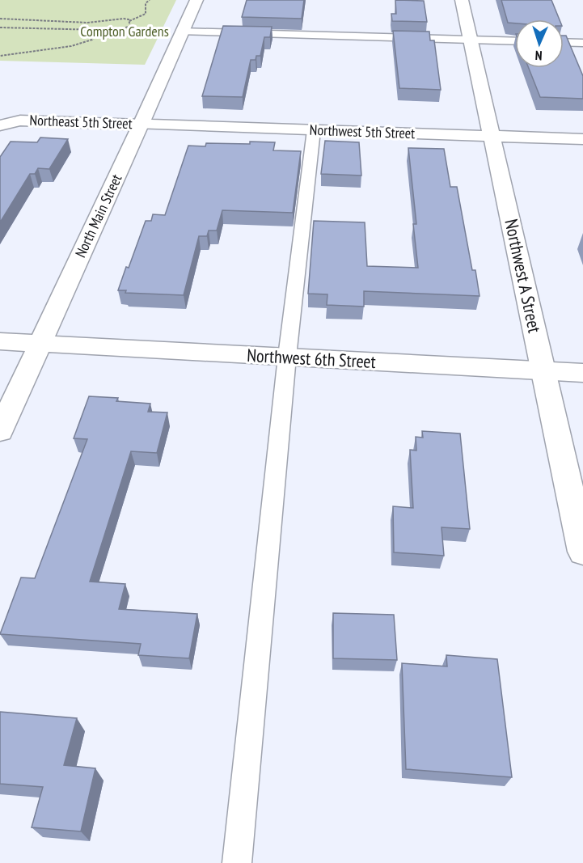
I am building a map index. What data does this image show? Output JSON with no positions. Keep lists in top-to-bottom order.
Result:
{
  "streets": {
    "street": [
      "Northeast 5th Street",
      "Northwest 5th Street",
      "North Main Street",
      "Northwest A Street",
      "Northwest 6th Street"
    ]
  },
  "crossings": [
    ["Northeast 5th Street", "Northwest 5th Street"],
    ["Northeast 5th Street", "North Main Street"],
    ["Northwest 5th Street", "North Main Street"],
    ["Northwest 5th Street", "Northwest A Street"],
    ["North Main Street", "Northwest 6th Street"],
    ["Northwest A Street", "Northwest 6th Street"]
  ],
  "parks": ["Compton Gardens"],
  "north": "bottom"
}
